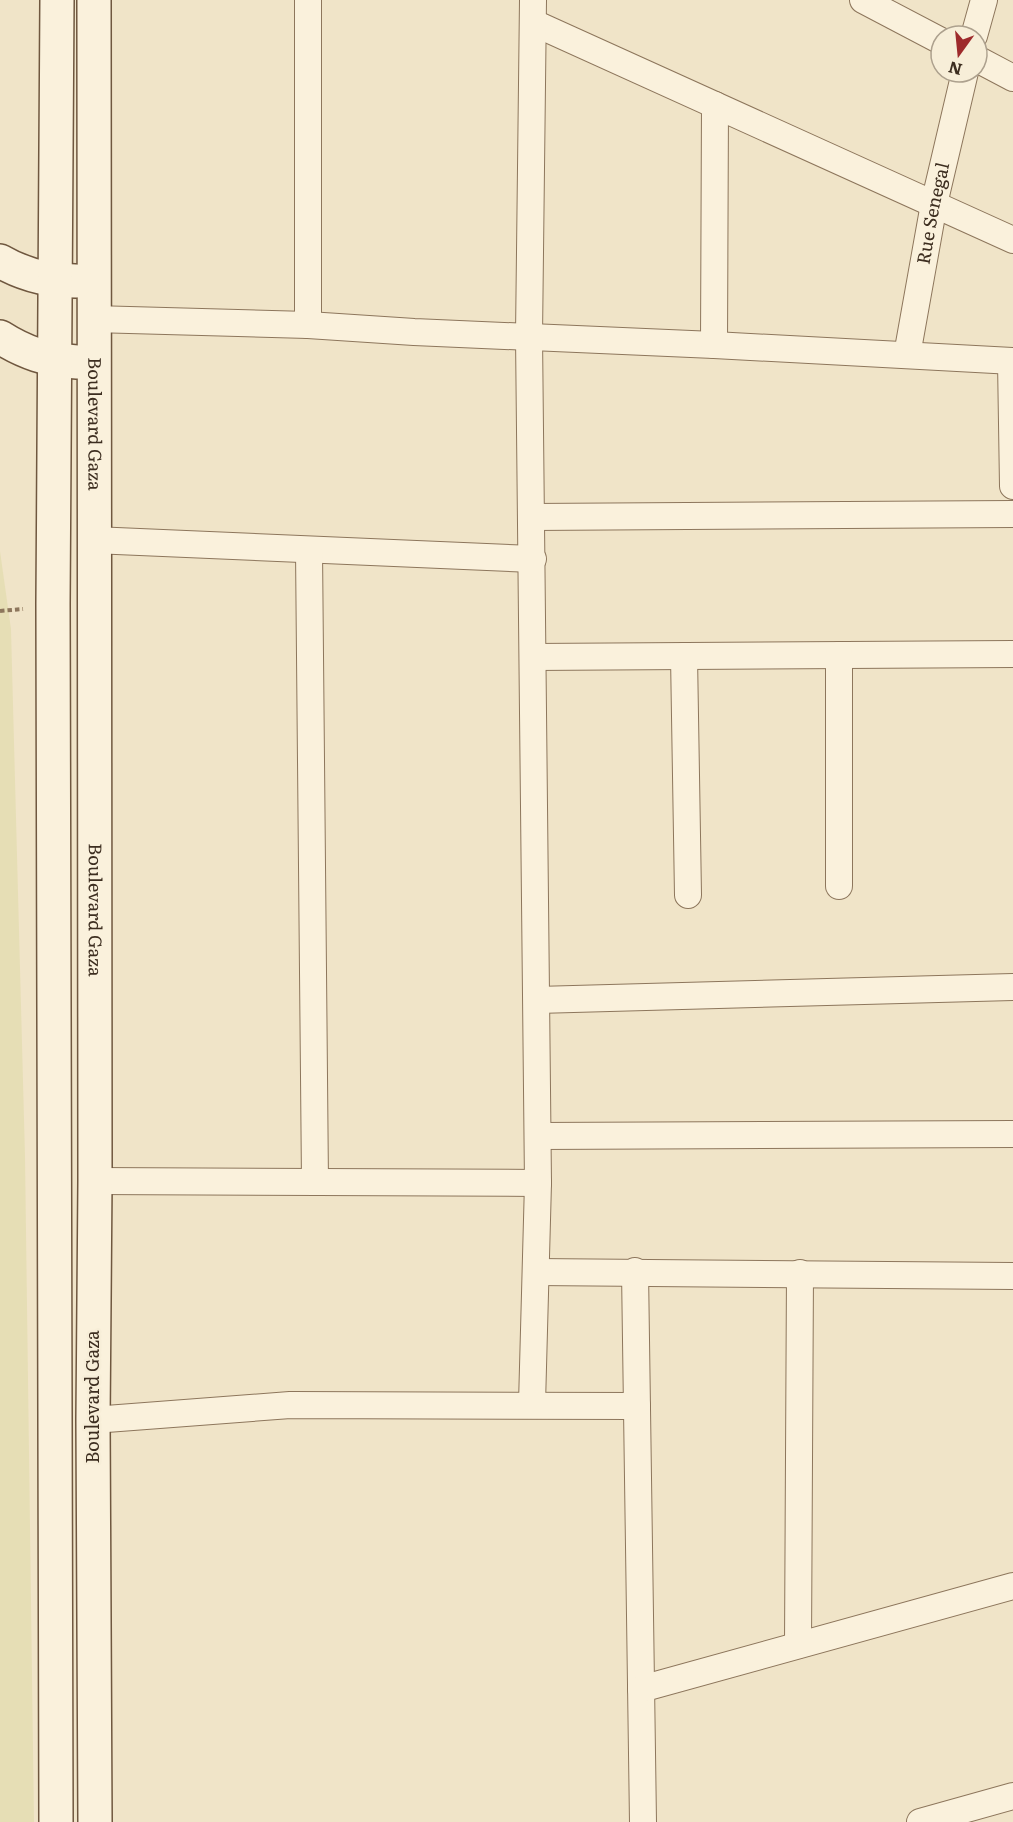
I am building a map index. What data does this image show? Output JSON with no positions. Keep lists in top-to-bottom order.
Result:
{
  "streets": {
    "street": ["Rue Senegal", "Boulevard Gaza"]
  },
  "north": "bottom"
}
